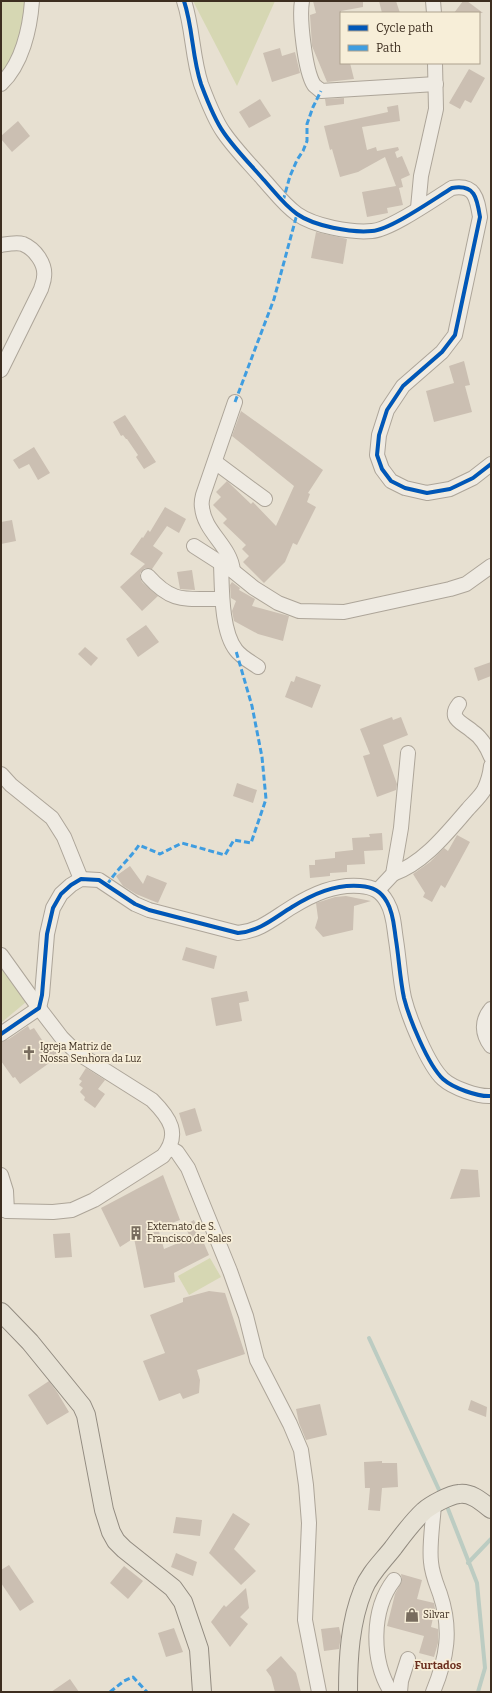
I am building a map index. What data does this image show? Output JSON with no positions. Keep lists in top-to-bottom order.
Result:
{
  "districts": ["Furtados"],
  "places": {
    "church": ["Igreja Matriz de Nossa Senhora da Luz"],
    "building": ["Externato de S. Francisco de Sales"],
    "shop": ["Silvar"]
  },
  "legend": ["Cycle path", "Path"]
}
